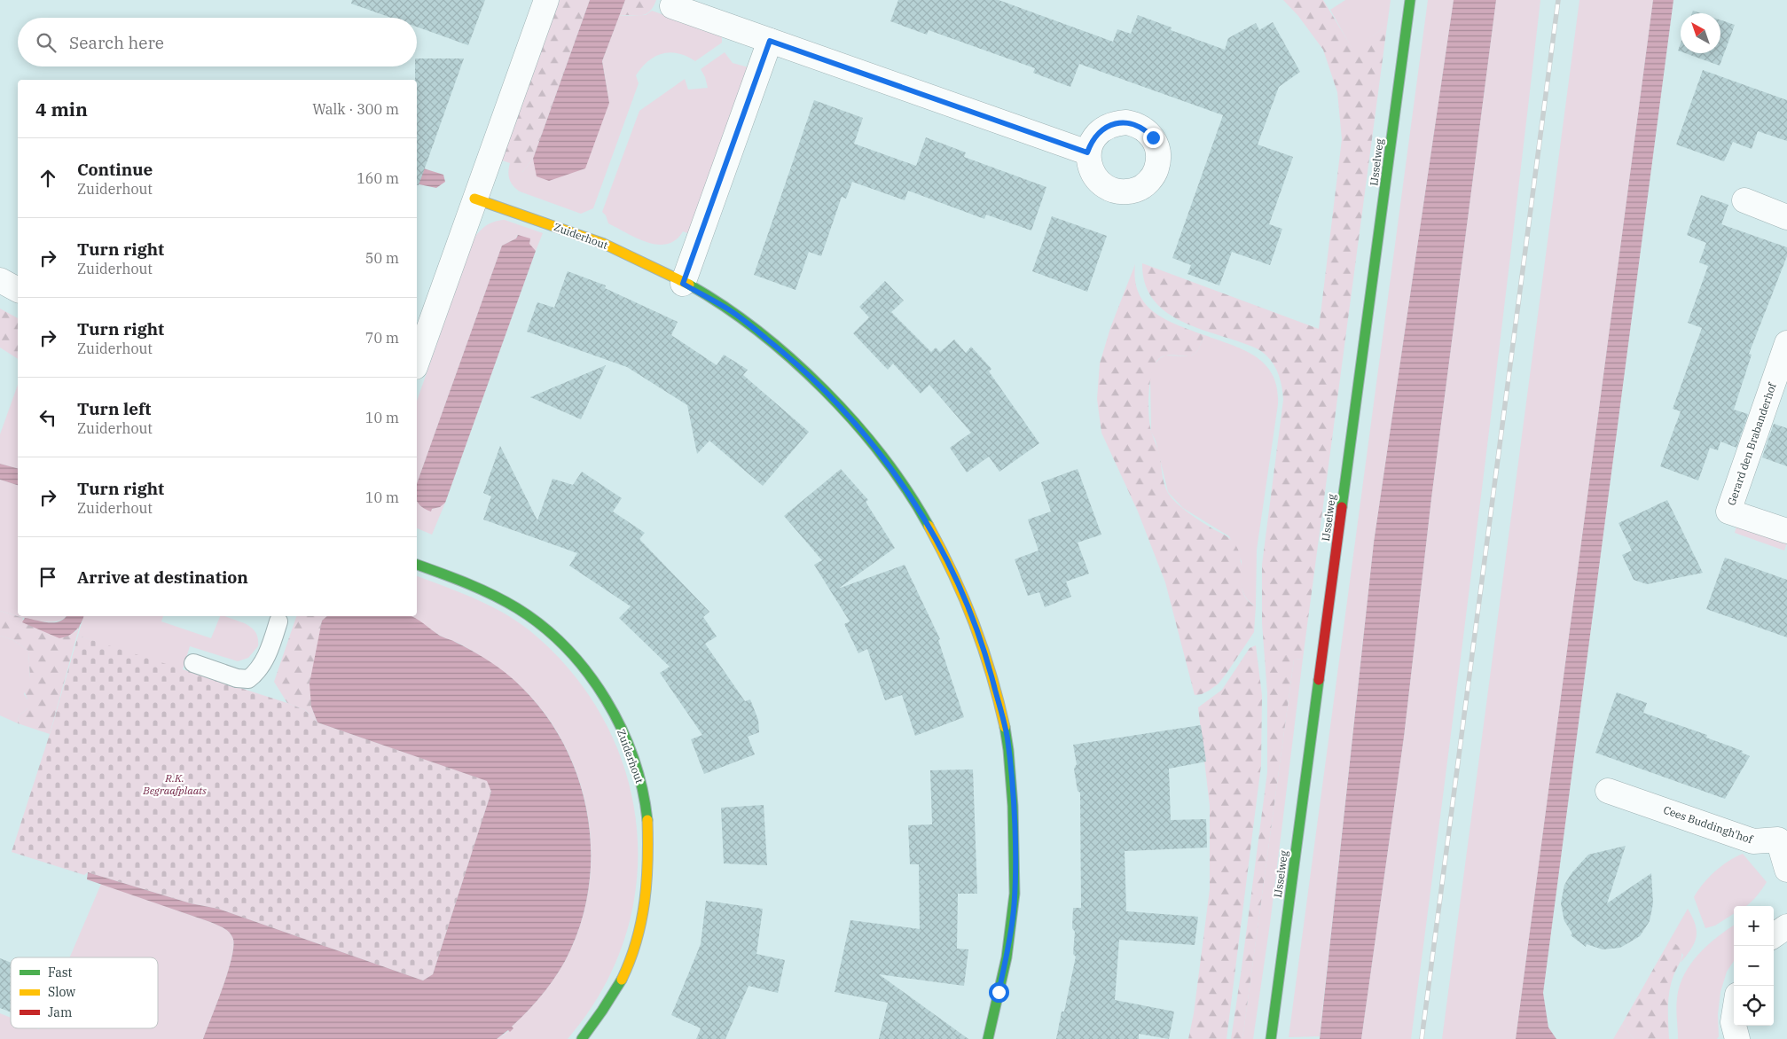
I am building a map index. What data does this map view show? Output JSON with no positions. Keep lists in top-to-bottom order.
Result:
{
  "streets": {
    "street": [
      "IJsselweg",
      "Zuiderhout",
      "Gerard den Brabanderhof",
      "Cees Buddingh'hof"
    ]
  },
  "parks": ["R.K. Begraafplaats"],
  "legend": ["Fast", "Slow", "Jam"],
  "north": "top left",
  "page": {
    "search": "Search here",
    "heading": ["4 min", "Walk · 300 m"],
    "list": [
      ["Continue", "Zuiderhout", "160 m"],
      ["Turn right", "Zuiderhout", "50 m"],
      ["Turn right", "Zuiderhout", "70 m"],
      ["Turn left", "Zuiderhout", "10 m"],
      ["Turn right", "Zuiderhout", "10 m"],
      "Arrive at destination"
    ],
    "map_buttons": ["+", "−"]
  }
}
